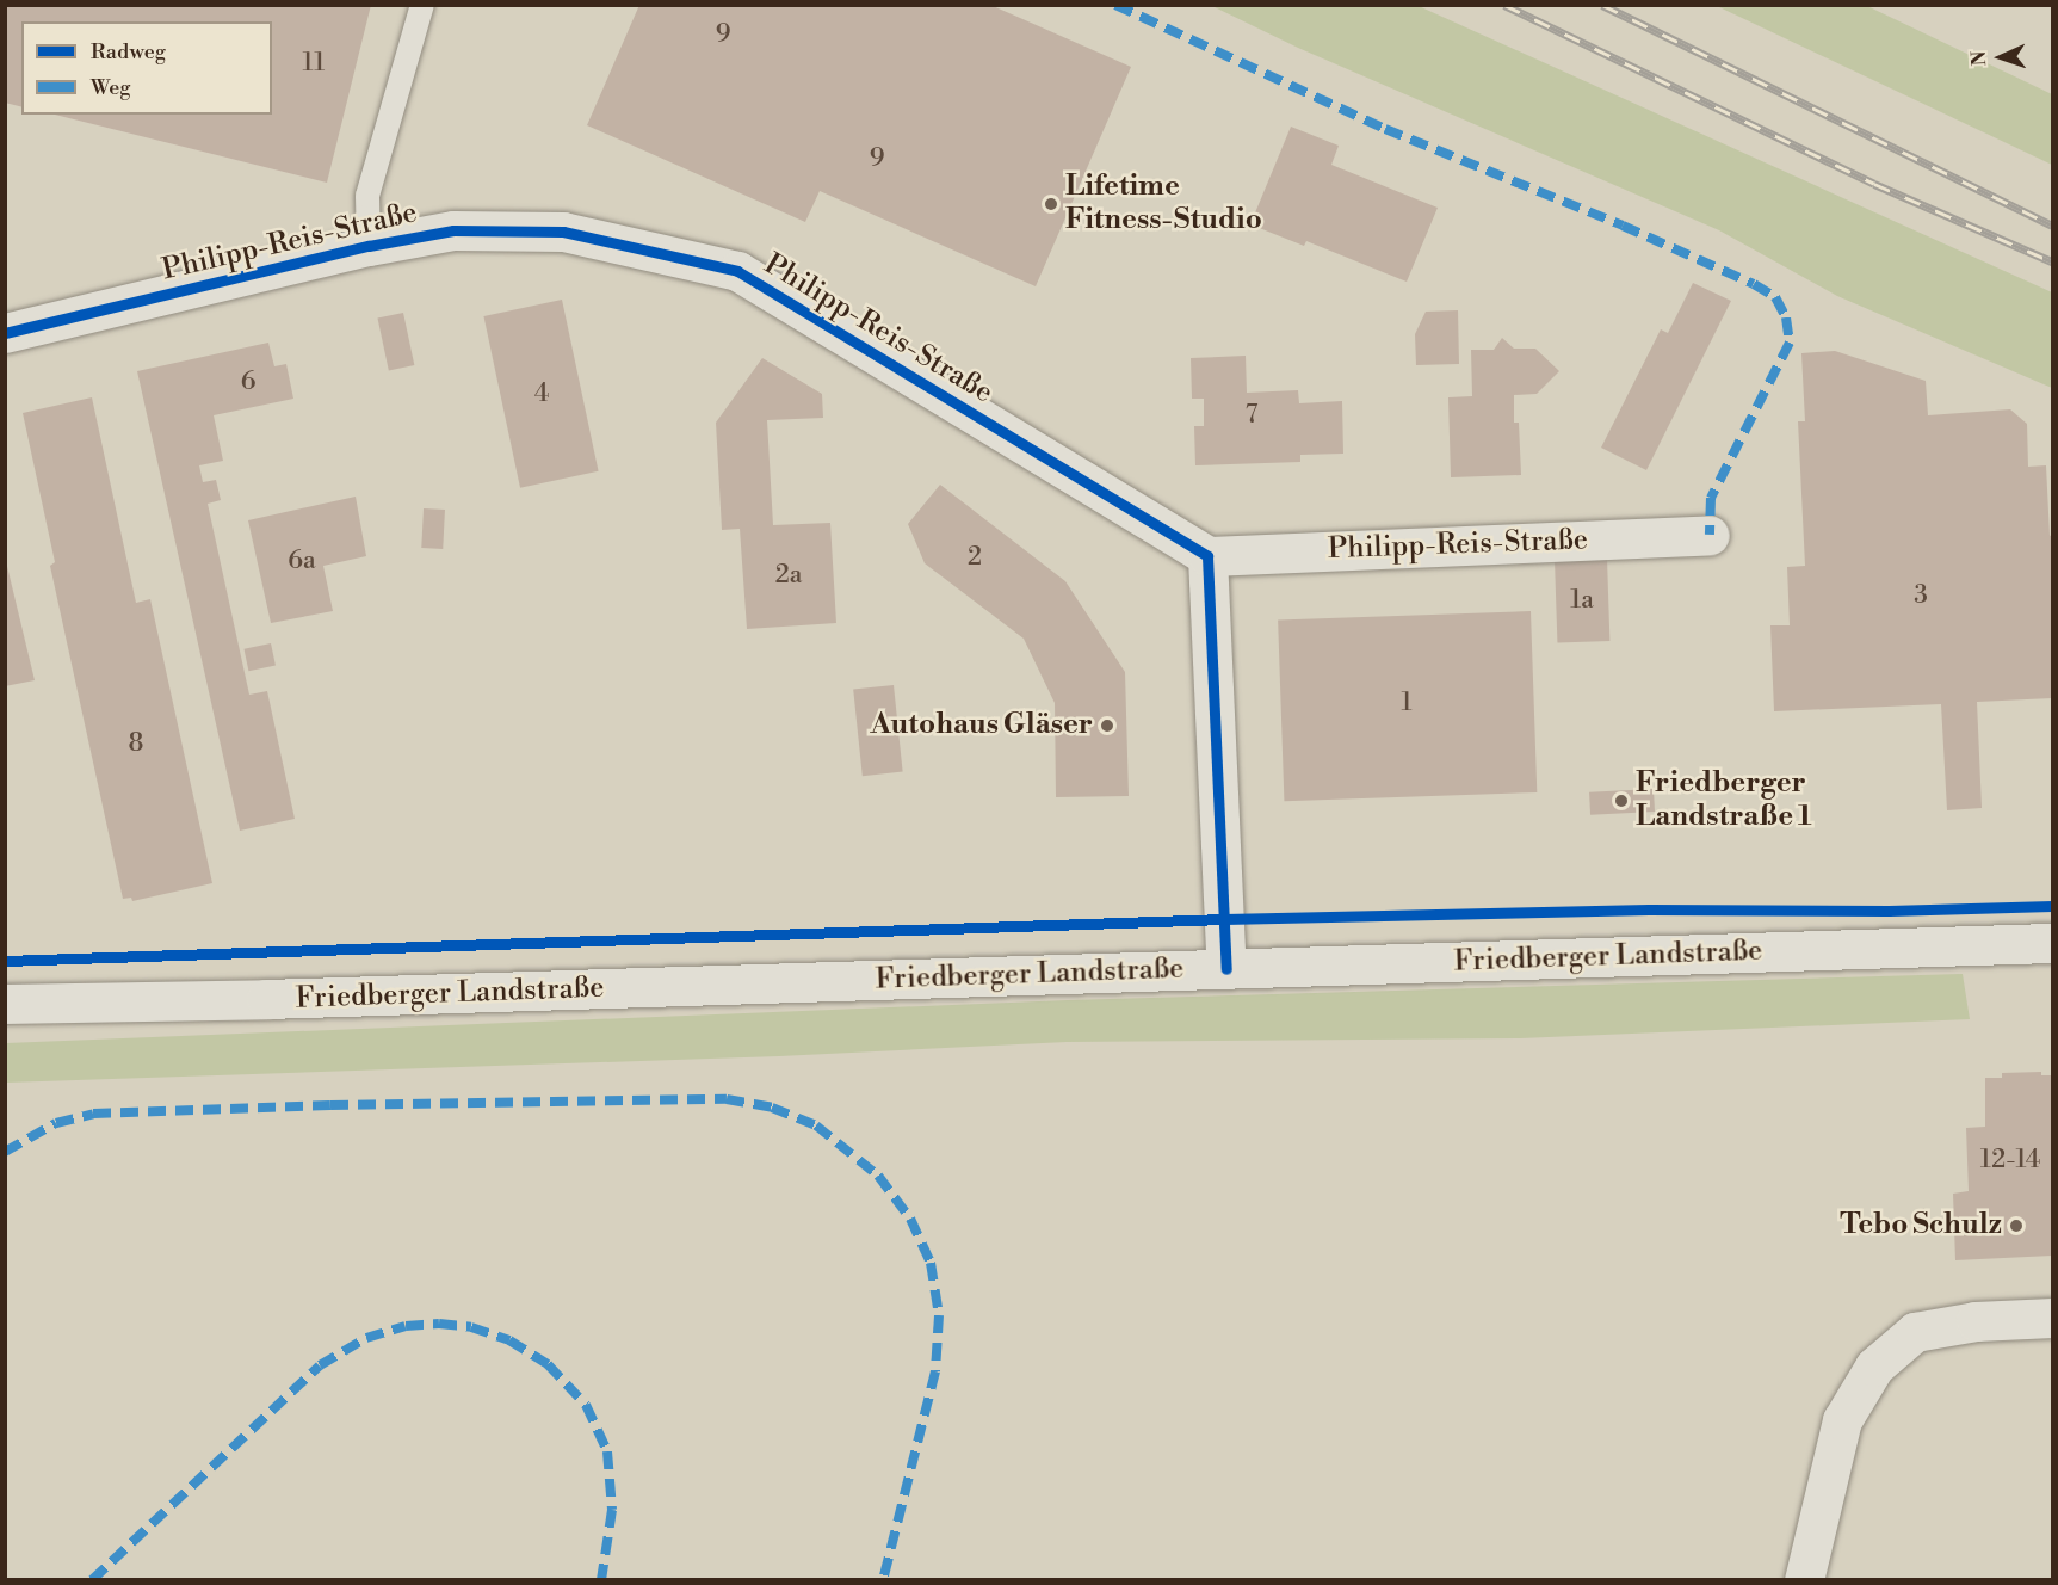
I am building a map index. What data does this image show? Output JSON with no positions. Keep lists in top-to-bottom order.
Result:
{
  "streets": {
    "street": ["Philipp-Reis-Straße", "Friedberger Landstraße"]
  },
  "places": [
    "Lifetime Fitness-Studio",
    "Autohaus Gläser",
    "Friedberger Landstraße 1",
    "Tebo Schulz"
  ],
  "house_numbers": [
    "9",
    "11",
    "9",
    "6",
    "4",
    "7",
    "2",
    "6a",
    "2a",
    "3",
    "1a",
    "1",
    "8",
    "12-14"
  ],
  "legend": ["Radweg", "Weg"],
  "north": "left"
}
